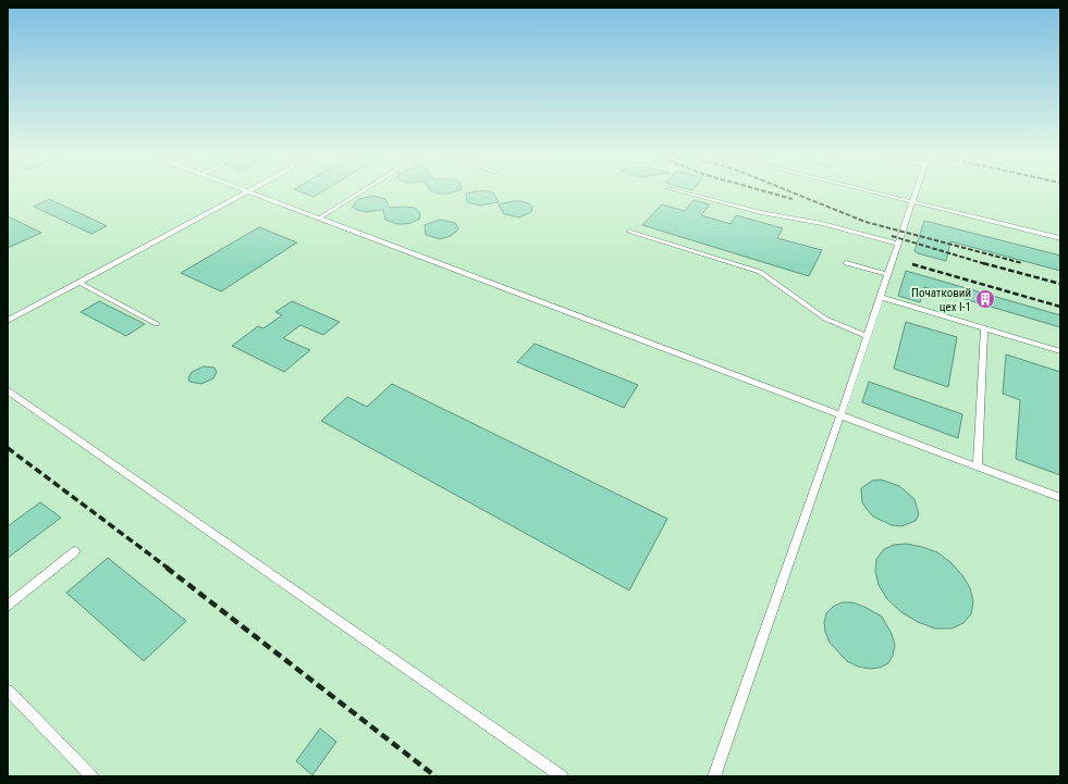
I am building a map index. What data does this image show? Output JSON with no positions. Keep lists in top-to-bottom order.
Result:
{
  "places": {
    "building": ["Початковий цех І-1"]
  }
}
